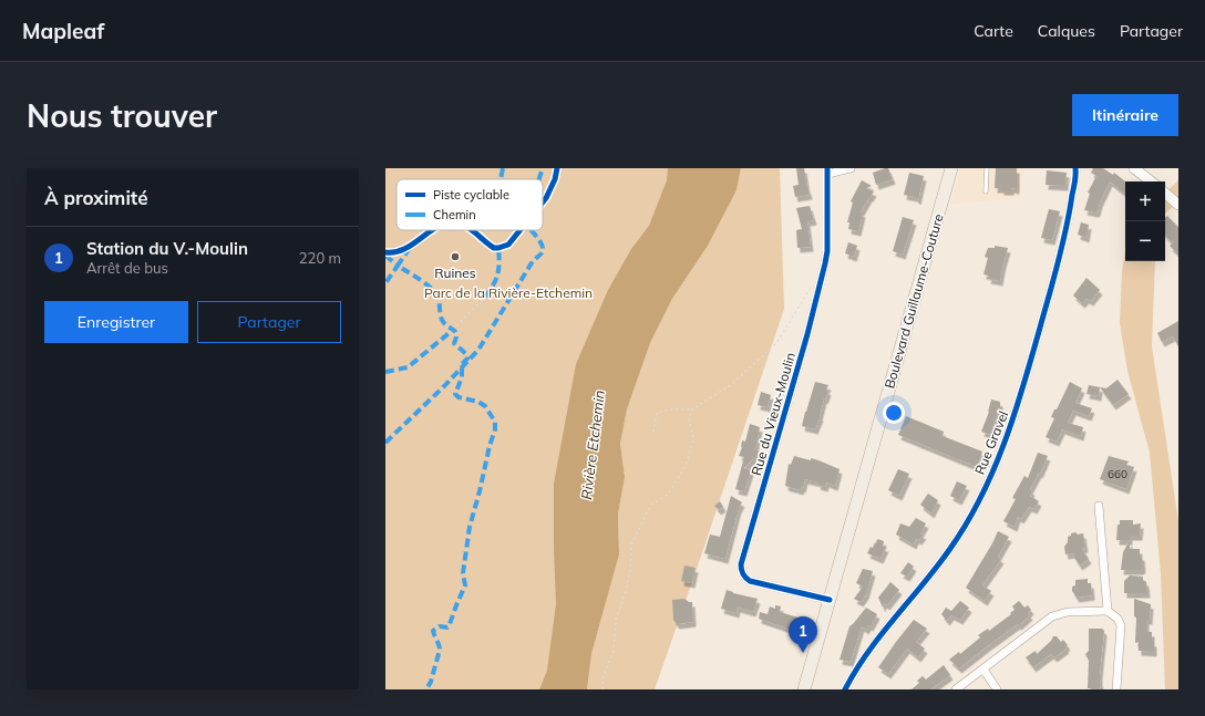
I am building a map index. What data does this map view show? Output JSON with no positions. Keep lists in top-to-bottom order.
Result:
{
  "streets": {
    "main road": ["Boulevard Guillaume-Couture"],
    "street": ["Rue du Vieux-Moulin", "Rue Gravel"]
  },
  "crossings": [
    ["Boulevard Guillaume-Couture", "Rue du Vieux-Moulin"]
  ],
  "water": ["Rivière Etchemin"],
  "parks": ["Parc de la Rivière-Etchemin"],
  "places": ["Ruines"],
  "house_numbers": ["660"],
  "legend": ["Piste cyclable", "Chemin"],
  "page": {
    "header": "Mapleaf",
    "nav": ["Carte", "Calques", "Partager"],
    "buttons": [
      "Itinéraire",
      ["Enregistrer", "Partager"]
    ],
    "title": "Nous trouver",
    "heading": "À proximité",
    "map_buttons": ["+", "−"],
    "list": [
      {
        "mark": "1",
        "name": "Station du V.-Moulin",
        "note": "Arrêt de bus",
        "value": "220 m"
      }
    ],
    "pins": "1"
  }
}
